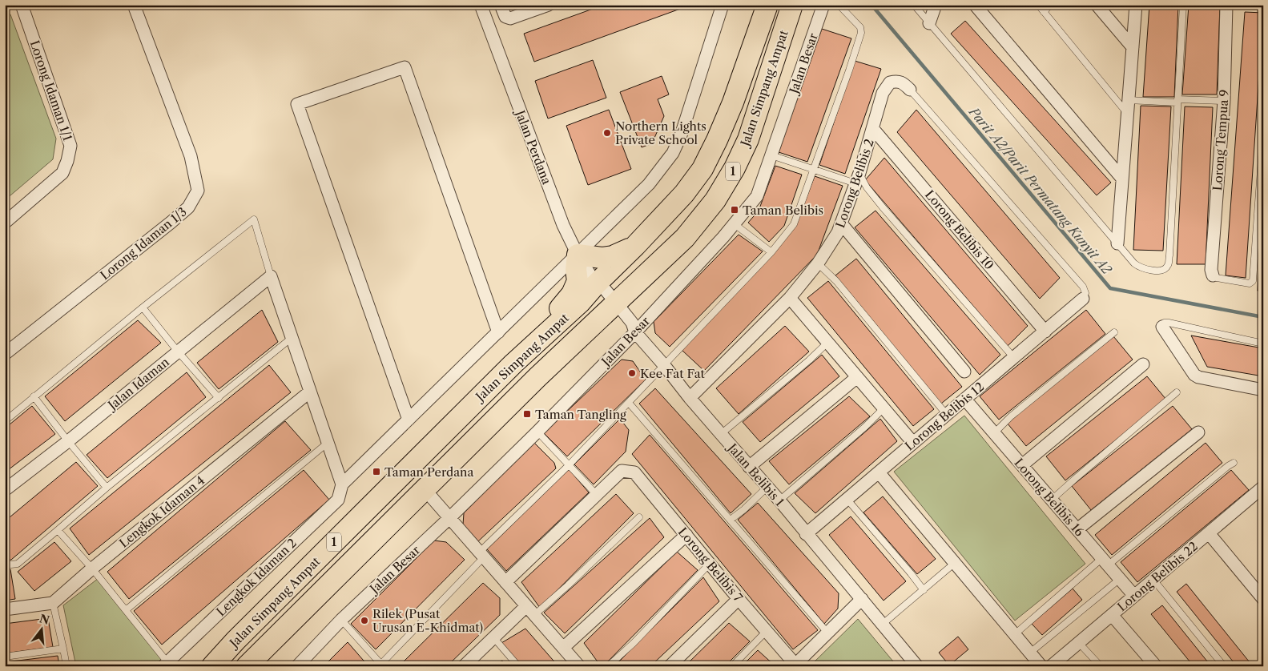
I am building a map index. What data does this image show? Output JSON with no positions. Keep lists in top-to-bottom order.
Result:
{
  "streets": {
    "highway": ["Jalan Simpang Ampat", "1"],
    "street": [
      "Jalan Besar",
      "Lorong Idaman 1/1",
      "Lorong Tempua 9",
      "Jalan Perdana",
      "Lorong Belibis 2",
      "Lorong Belibis 10",
      "Lorong Idaman 1/3",
      "Jalan Idaman",
      "Lorong Belibis 12",
      "Jalan Belibis 1",
      "Lorong Belibis 16",
      "Lengkok Idaman 4",
      "Lorong Belibis 7",
      "Lorong Belibis 22",
      "Lengkok Idaman 2"
    ]
  },
  "crossings": [
    ["Jalan Besar", "Jalan Belibis 1"],
    ["Jalan Simpang Ampat", "Jalan Perdana"],
    ["Jalan Simpang Ampat", "Jalan Belibis 1"],
    ["Jalan Perdana", "Jalan Belibis 1"],
    ["Lorong Belibis 2", "Lorong Belibis 10"],
    ["Lorong Belibis 2", "Jalan Belibis 1"],
    ["Lorong Belibis 10", "Lorong Belibis 12"],
    ["Lorong Belibis 12", "Jalan Belibis 1"],
    ["Lorong Belibis 12", "Lorong Belibis 16"],
    ["Lorong Belibis 16", "Lorong Belibis 22"]
  ],
  "water": ["Parit A2/Parit Permatang Kunyit A2"],
  "places": {
    "other": ["Northern Lights Private School", "Kee Fat Fat", "Rilek (Pusat Urusan E-Khidmat)"],
    "transit": ["Taman Belibis", "Taman Tangling", "Taman Perdana"]
  },
  "north": "top"
}
